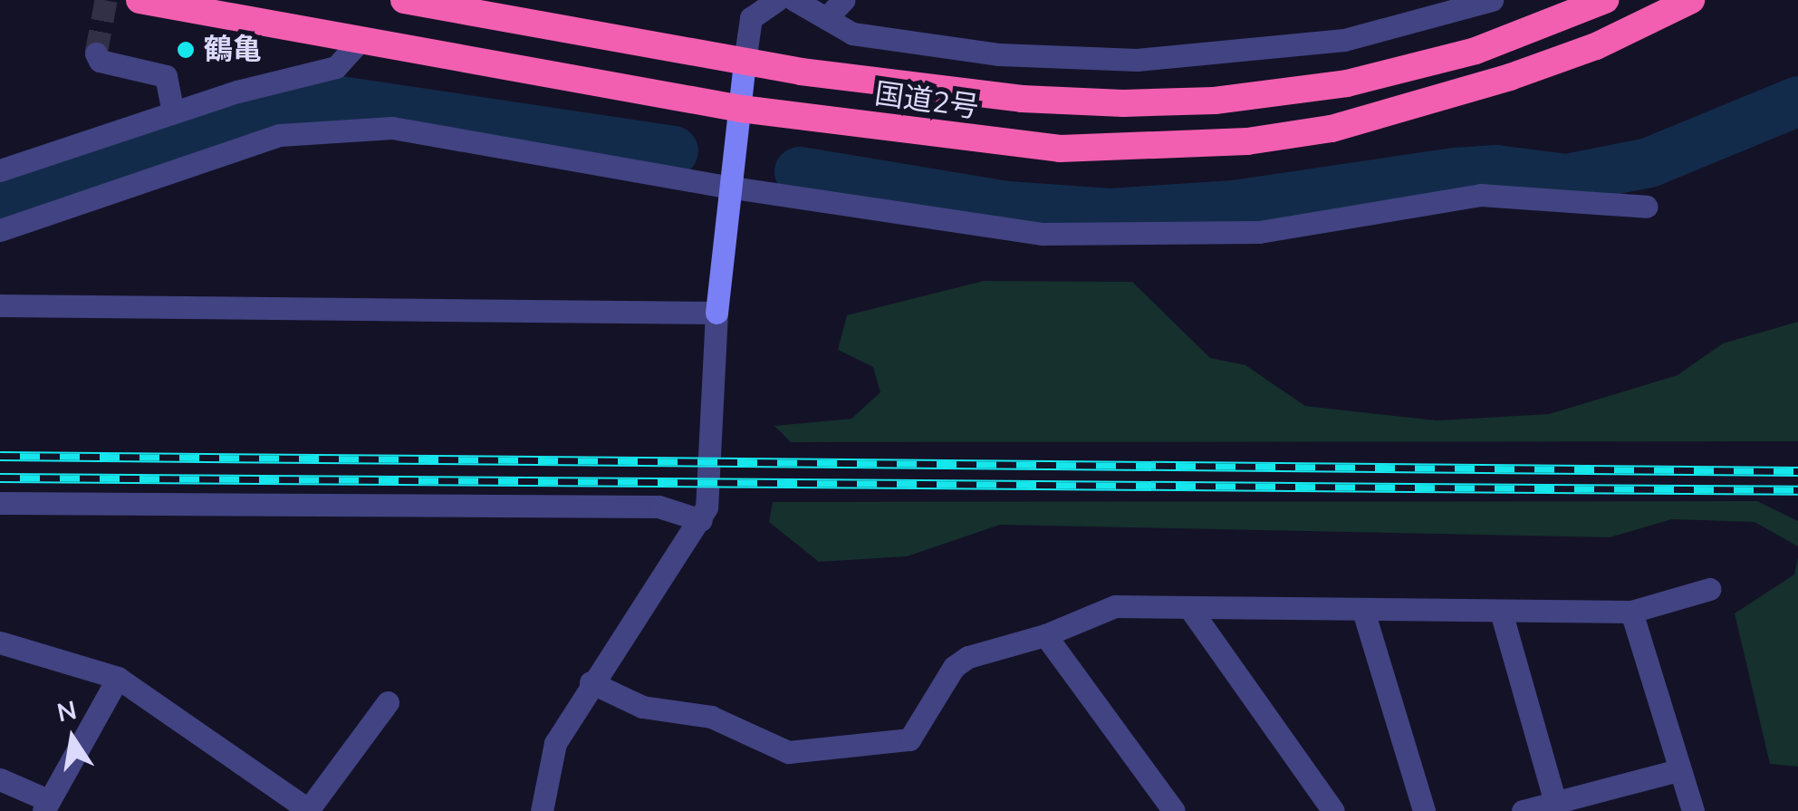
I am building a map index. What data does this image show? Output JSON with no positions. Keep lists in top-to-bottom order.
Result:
{
  "streets": {
    "highway": ["国道2号"]
  },
  "places": ["鶴亀"],
  "north": "top"
}
